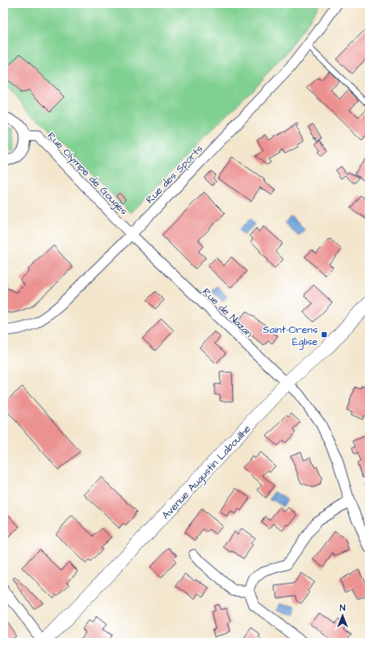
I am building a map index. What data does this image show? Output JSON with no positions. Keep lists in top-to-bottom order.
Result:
{
  "streets": {
    "street": [
      "Rue Olympe de Gouges",
      "Rue des Sports",
      "Rue de Nazan",
      "Avenue Augustin Labouilhe"
    ]
  },
  "crossings": [
    ["Rue Olympe de Gouges", "Rue des Sports"],
    ["Rue Olympe de Gouges", "Rue de Nazan"],
    ["Rue des Sports", "Rue de Nazan"],
    ["Rue de Nazan", "Avenue Augustin Labouilhe"]
  ],
  "places": {
    "transit": ["Saint-Orens Église"]
  },
  "north": "top"
}
